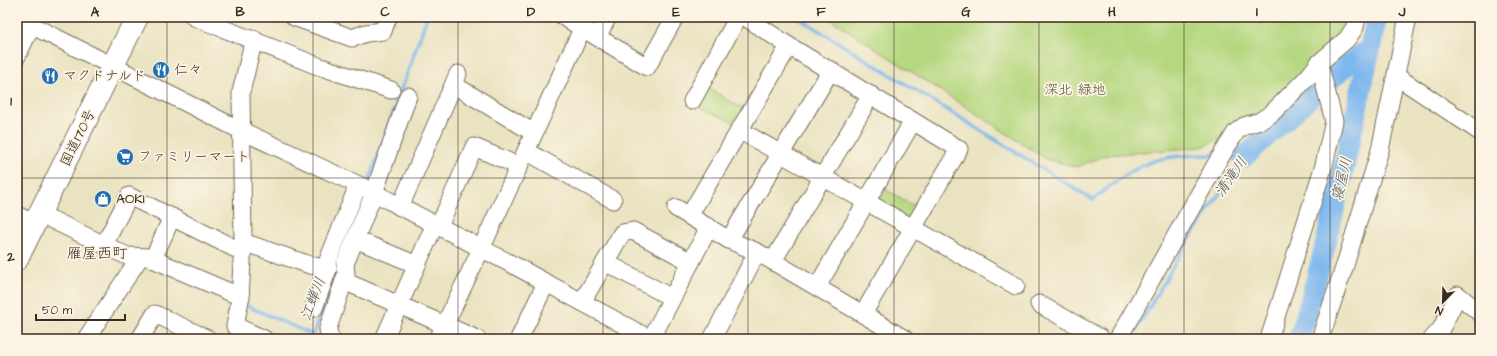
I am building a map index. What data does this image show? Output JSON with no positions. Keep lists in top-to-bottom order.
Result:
{
  "streets": {
    "highway": ["国道170号"]
  },
  "districts": ["雁屋西町"],
  "water": ["清滝川", "寝屋川", "江蝉川"],
  "parks": ["深北 緑地"],
  "places": {
    "restaurant": ["仁々", "マクドナルド"],
    "supermarket": ["ファミリーマート"],
    "shop": ["AOKI"]
  },
  "scale_bar": "50 m",
  "north": "bottom left",
  "grid": {
    "columns": [
      "A",
      "B",
      "C",
      "D",
      "E",
      "F",
      "G",
      "H",
      "I",
      "J"
    ],
    "rows": ["1", "2"]
  }
}
